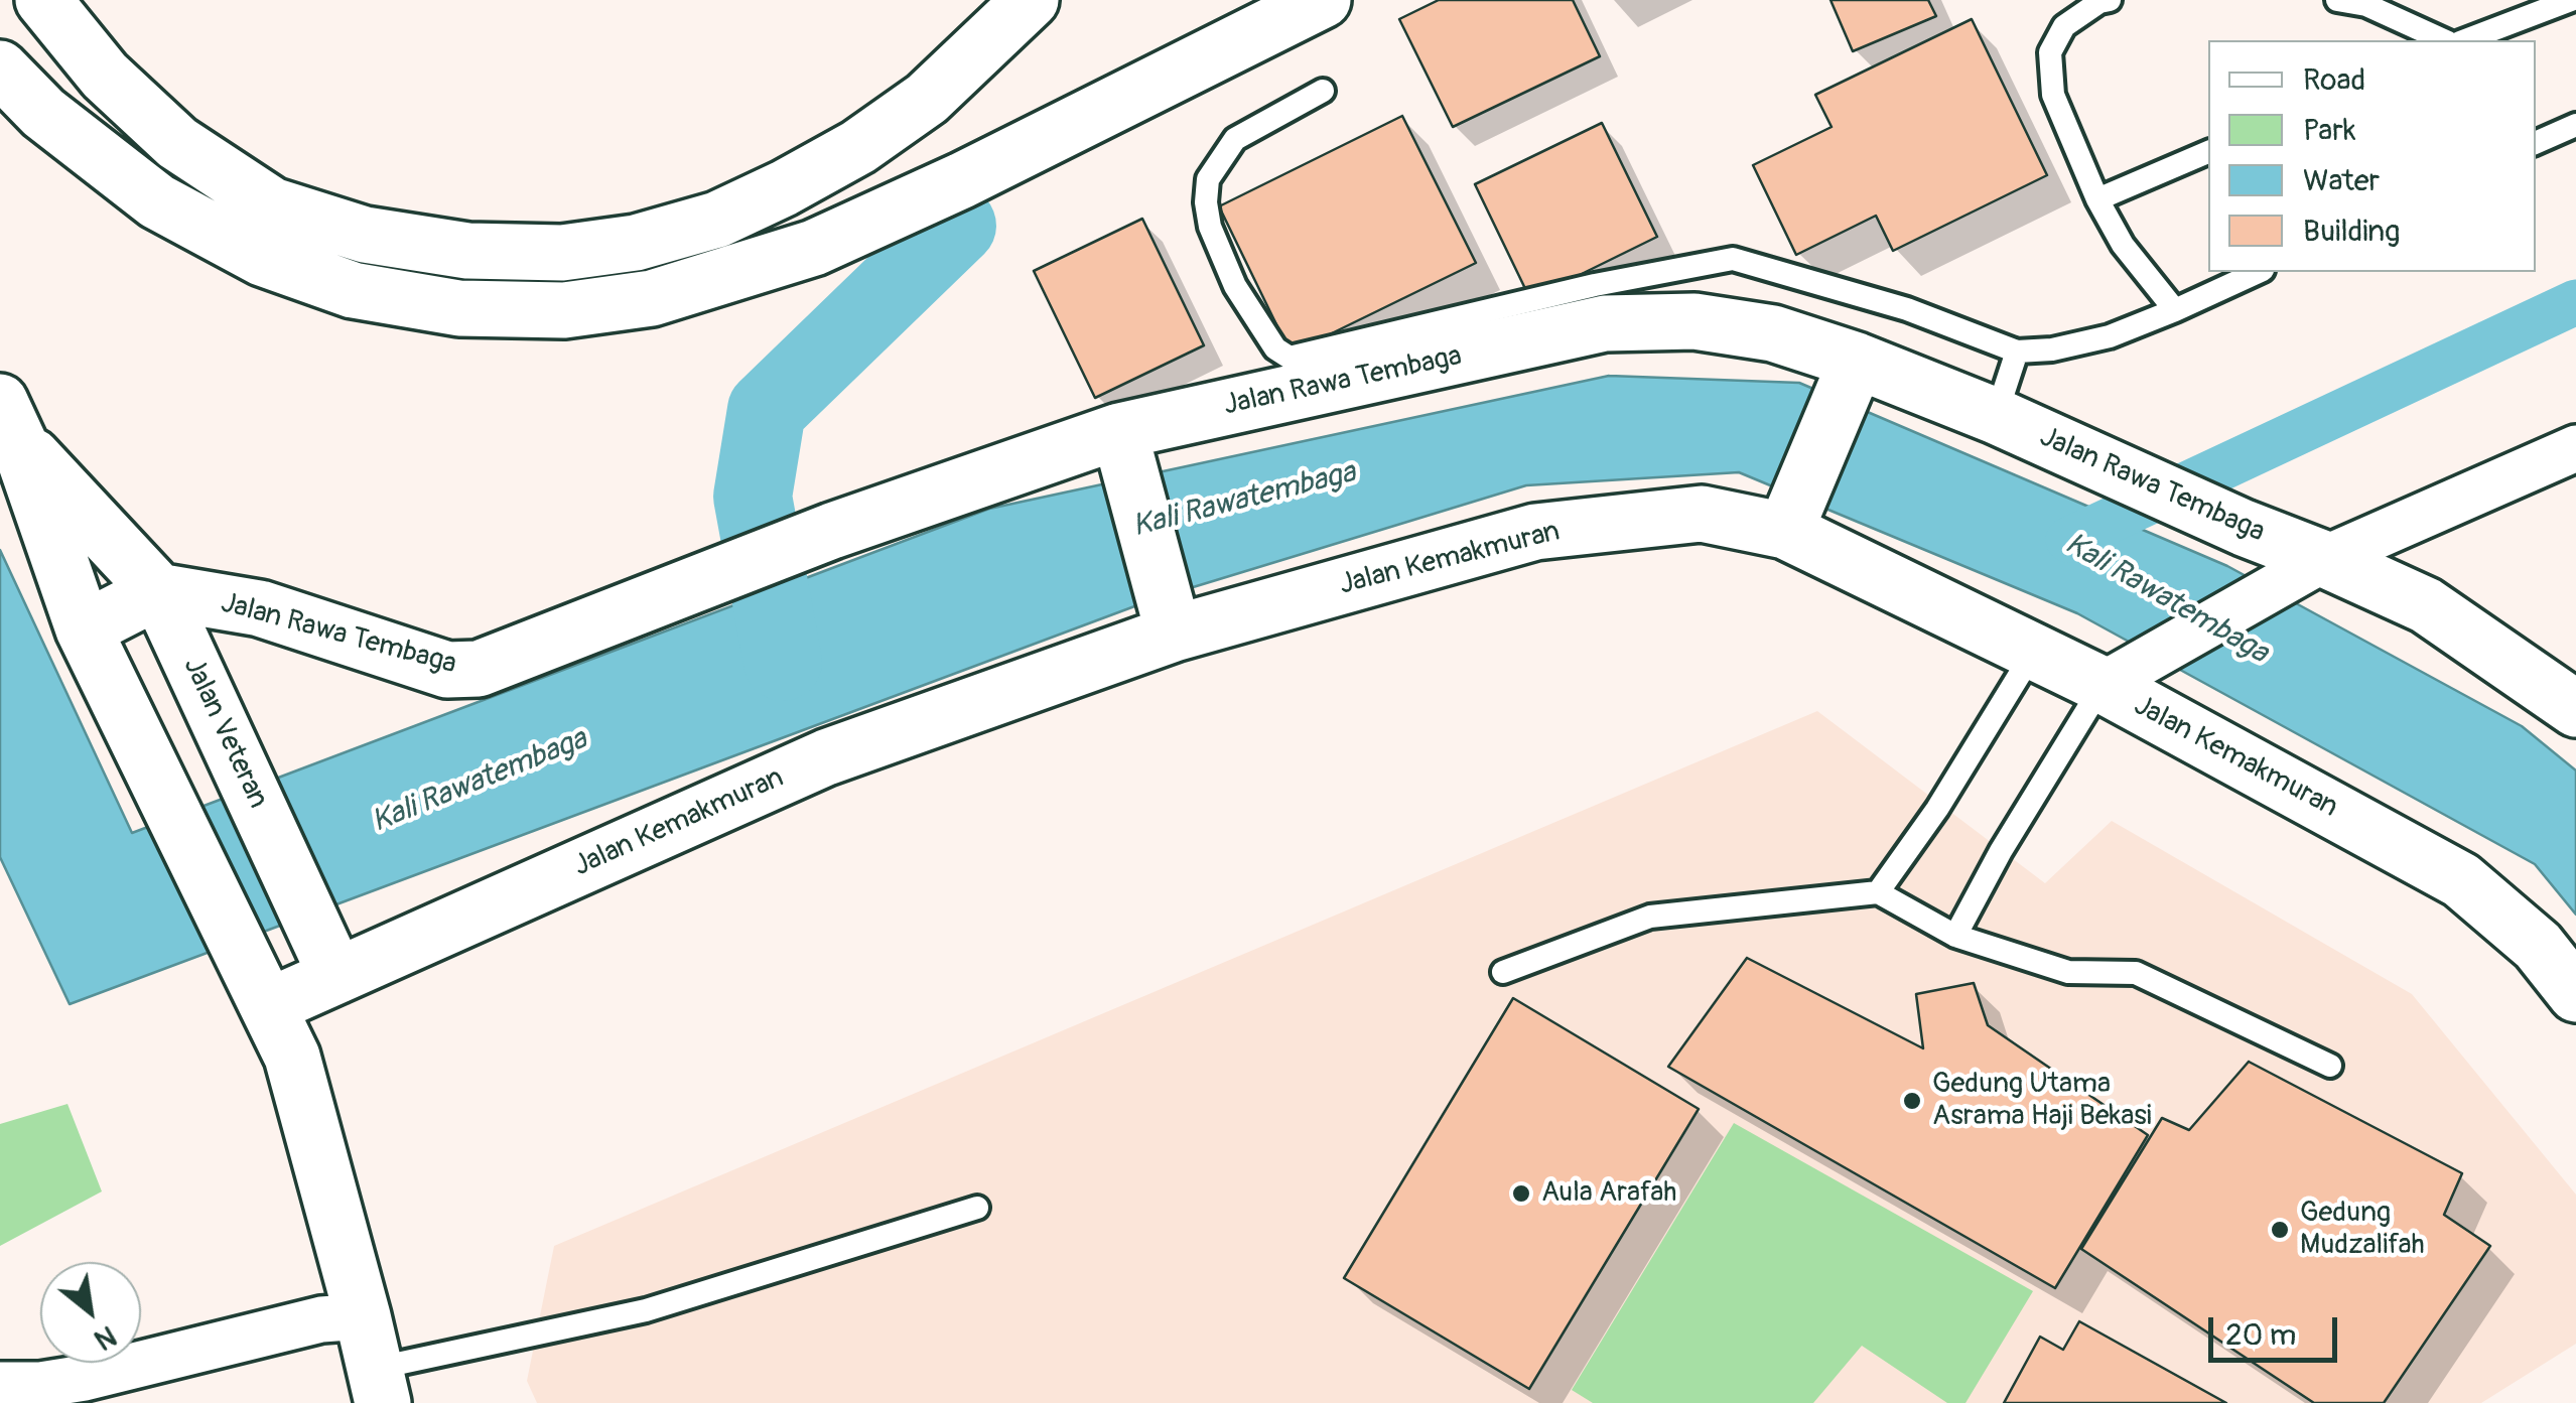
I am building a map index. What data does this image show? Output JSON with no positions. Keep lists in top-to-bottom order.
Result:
{
  "streets": {
    "main road": ["Jalan Rawa Tembaga", "Jalan Kemakmuran", "Jalan Veteran"]
  },
  "crossings": [
    ["Jalan Rawa Tembaga", "Jalan Veteran"],
    ["Jalan Kemakmuran", "Jalan Veteran"]
  ],
  "water": ["Kali Rawatembaga"],
  "places": ["Gedung Utama Asrama Haji Bekasi", "Aula Arafah", "Gedung Mudzalifah"],
  "legend": [
    "Road",
    "Park",
    "Water",
    "Building"
  ],
  "scale_bar": "20 m",
  "north": "bottom right"
}
